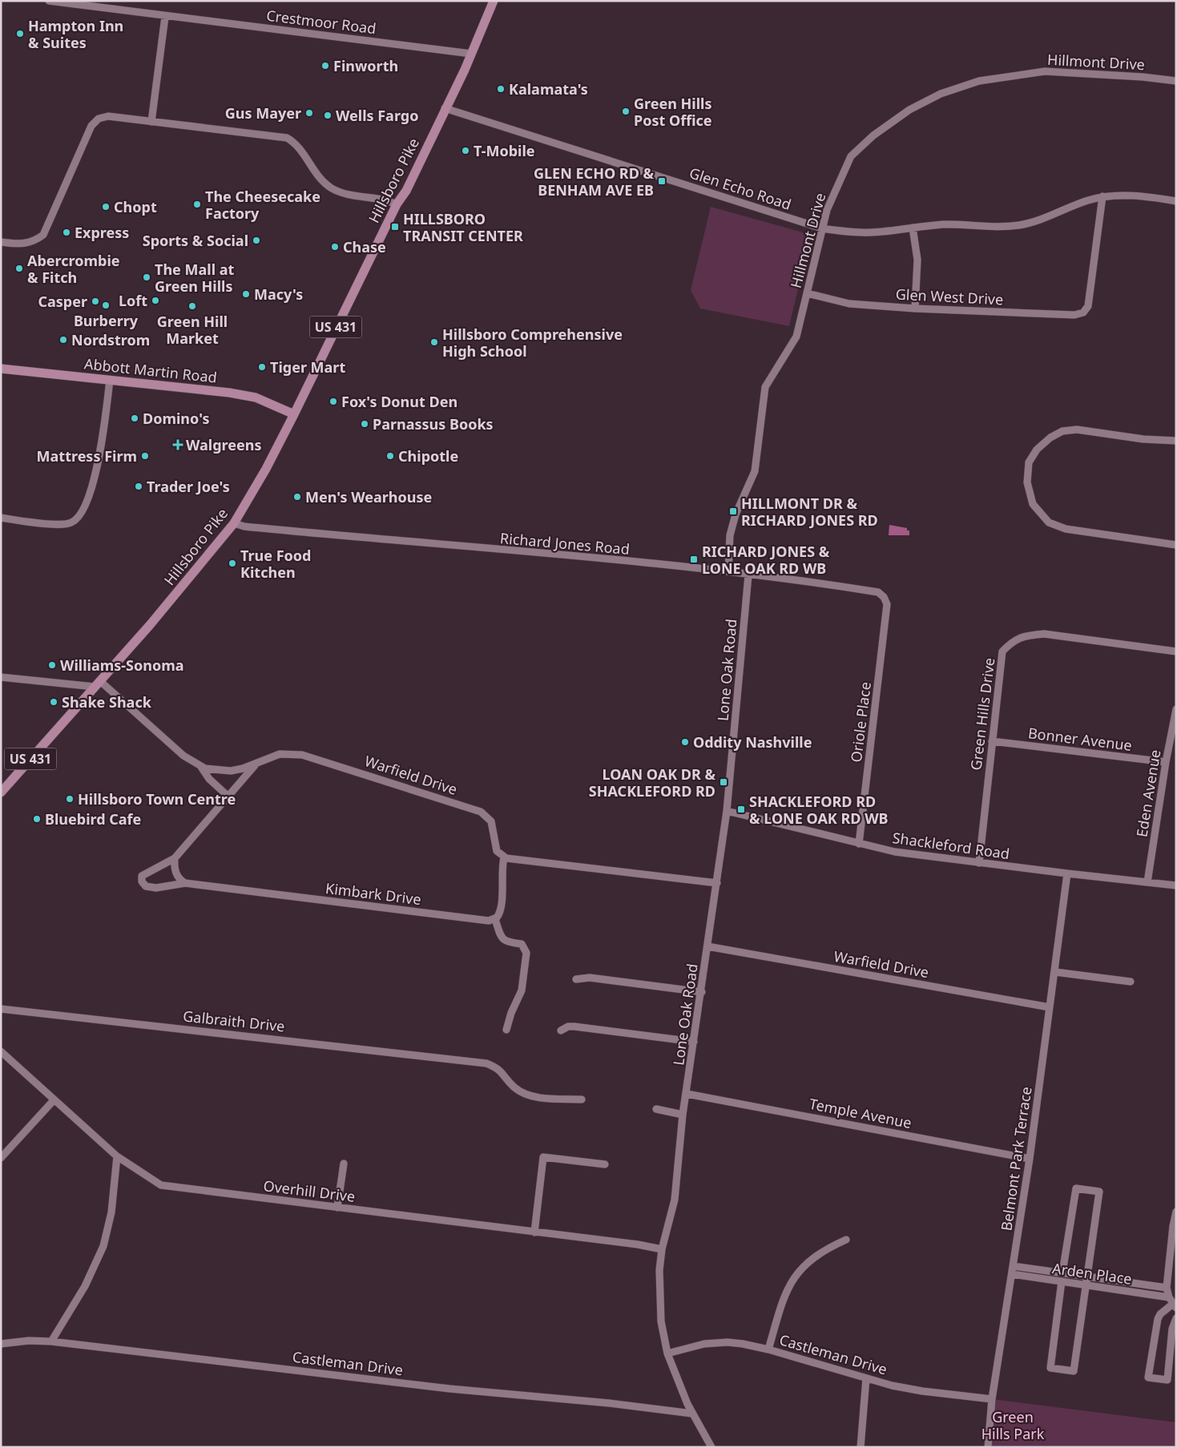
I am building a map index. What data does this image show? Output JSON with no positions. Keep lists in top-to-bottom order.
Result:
{
  "streets": {
    "main road": ["Hillsboro Pike", "US 431", "Abbott Martin Road"],
    "street": [
      "Crestmoor Road",
      "Hillmont Drive",
      "Glen Echo Road",
      "Glen West Drive",
      "Richard Jones Road",
      "Lone Oak Road",
      "Green Hills Drive",
      "Oriole Place",
      "Bonner Avenue",
      "Warfield Drive",
      "Eden Avenue",
      "Shackleford Road",
      "Kimbark Drive",
      "Galbraith Drive",
      "Temple Avenue",
      "Belmont Park Terrace",
      "Overhill Drive",
      "Arden Place",
      "Castleman Drive"
    ]
  },
  "crossings": [
    ["Crestmoor Road", "Hillsboro Pike"],
    ["Hillmont Drive", "Glen Echo Road"],
    ["Hillmont Drive", "Glen West Drive"],
    ["Hillmont Drive", "Richard Jones Road"],
    ["Hillsboro Pike", "Glen Echo Road"],
    ["Hillsboro Pike", "Abbott Martin Road"],
    ["Hillsboro Pike", "Richard Jones Road"],
    ["Hillsboro Pike", "Warfield Drive"],
    ["Glen Echo Road", "Glen West Drive"],
    ["Richard Jones Road", "Lone Oak Road"],
    ["Richard Jones Road", "Oriole Place"],
    ["Lone Oak Road", "Warfield Drive"],
    ["Lone Oak Road", "Shackleford Road"],
    ["Lone Oak Road", "Temple Avenue"],
    ["Lone Oak Road", "Overhill Drive"],
    ["Lone Oak Road", "Castleman Drive"],
    ["Green Hills Drive", "Bonner Avenue"],
    ["Green Hills Drive", "Shackleford Road"],
    ["Oriole Place", "Shackleford Road"],
    ["Bonner Avenue", "Eden Avenue"],
    ["Warfield Drive", "Kimbark Drive"],
    ["Warfield Drive", "Belmont Park Terrace"],
    ["Eden Avenue", "Shackleford Road"],
    ["Shackleford Road", "Belmont Park Terrace"],
    ["Temple Avenue", "Belmont Park Terrace"],
    ["Belmont Park Terrace", "Arden Place"],
    ["Belmont Park Terrace", "Castleman Drive"]
  ],
  "parks": ["Green Hills Park"],
  "places": {
    "other": [
      "Hampton Inn & Suites",
      "Finworth",
      "Kalamata's",
      "Green Hills Post Office",
      "Gus Mayer",
      "Wells Fargo",
      "T-Mobile",
      "The Cheesecake Factory",
      "Chopt",
      "Express",
      "Sports & Social",
      "Chase",
      "Abercrombie & Fitch",
      "The Mall at Green Hills",
      "Macy's",
      "Loft",
      "Casper",
      "Burberry",
      "Green Hill Market",
      "Nordstrom",
      "Hillsboro Comprehensive High School",
      "Tiger Mart",
      "Fox's Donut Den",
      "Domino's",
      "Parnassus Books",
      "Mattress Firm",
      "Chipotle",
      "Trader Joe's",
      "Men's Wearhouse",
      "True Food Kitchen",
      "Williams-Sonoma",
      "Shake Shack",
      "Oddity Nashville",
      "Hillsboro Town Centre",
      "Bluebird Cafe"
    ],
    "transit": [
      "GLEN ECHO RD & BENHAM AVE EB",
      "HILLSBORO TRANSIT CENTER",
      "HILLMONT DR & RICHARD JONES RD",
      "RICHARD JONES & LONE OAK RD WB",
      "LOAN OAK DR & SHACKLEFORD RD",
      "SHACKLEFORD RD & LONE OAK RD WB"
    ],
    "health": ["Walgreens"]
  }
}
